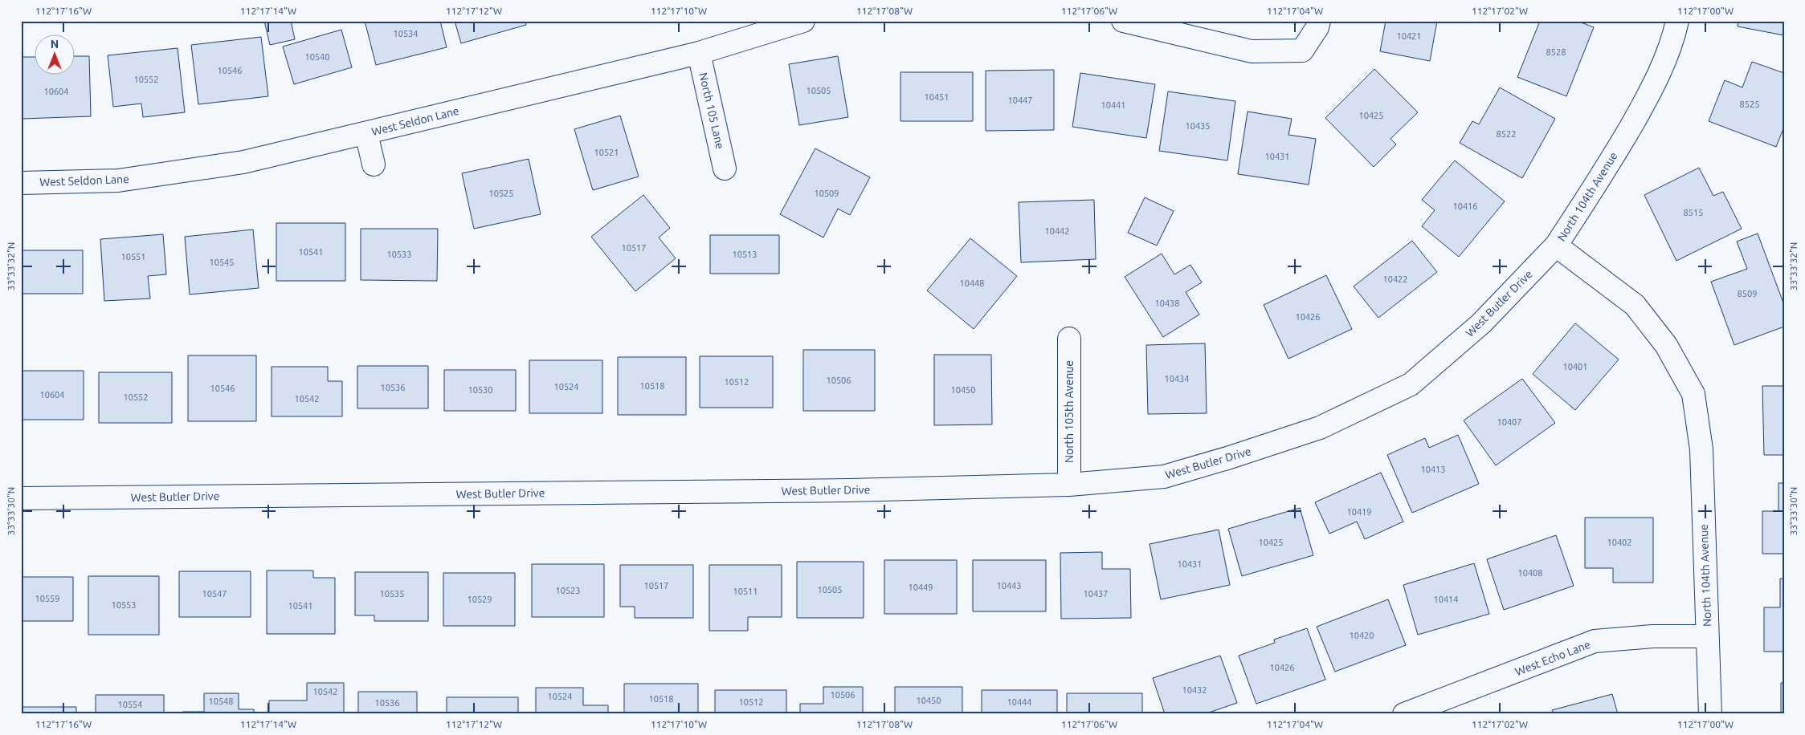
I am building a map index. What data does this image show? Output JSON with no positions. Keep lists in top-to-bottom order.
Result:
{
  "streets": {
    "street": [
      "North 105 Lane",
      "West Seldon Lane",
      "North 104th Avenue",
      "West Butler Drive",
      "North 105th Avenue",
      "West Echo Lane"
    ]
  },
  "crossings": [
    ["North 105 Lane", "West Seldon Lane"],
    ["North 104th Avenue", "West Butler Drive"],
    ["North 104th Avenue", "West Echo Lane"],
    ["West Butler Drive", "North 105th Avenue"]
  ],
  "house_numbers": [
    "10534",
    "10421",
    "8528",
    "10540",
    "10546",
    "10552",
    "10505",
    "10604",
    "10451",
    "10447",
    "8525",
    "10441",
    "10425",
    "10435",
    "8522",
    "10521",
    "10431",
    "10525",
    "10509",
    "10416",
    "8515",
    "10442",
    "10517",
    "10541",
    "10533",
    "10513",
    "10551",
    "10545",
    "10422",
    "10448",
    "8509",
    "10438",
    "10426",
    "10401",
    "10434",
    "10506",
    "10512",
    "10518",
    "10524",
    "10536",
    "10546",
    "10530",
    "10450",
    "10604",
    "10552",
    "10542",
    "10407",
    "10413",
    "10419",
    "10425",
    "10402",
    "10431",
    "10408",
    "10517",
    "10443",
    "10449",
    "10505",
    "10523",
    "10511",
    "10547",
    "10535",
    "10437",
    "10559",
    "10529",
    "10414",
    "10553",
    "10541",
    "10420",
    "10426",
    "10432",
    "10542",
    "10506",
    "10524",
    "10518",
    "10450",
    "10548",
    "10512",
    "10444",
    "10536",
    "10554"
  ],
  "north": "top",
  "coordinates": [
    "112°17'16\"W",
    "112°17'14\"W",
    "112°17'12\"W",
    "112°17'10\"W",
    "112°17'08\"W",
    "112°17'06\"W",
    "112°17'04\"W",
    "112°17'02\"W",
    "112°17'00\"W",
    "33°33'32\"N",
    "33°33'30\"N"
  ]
}
